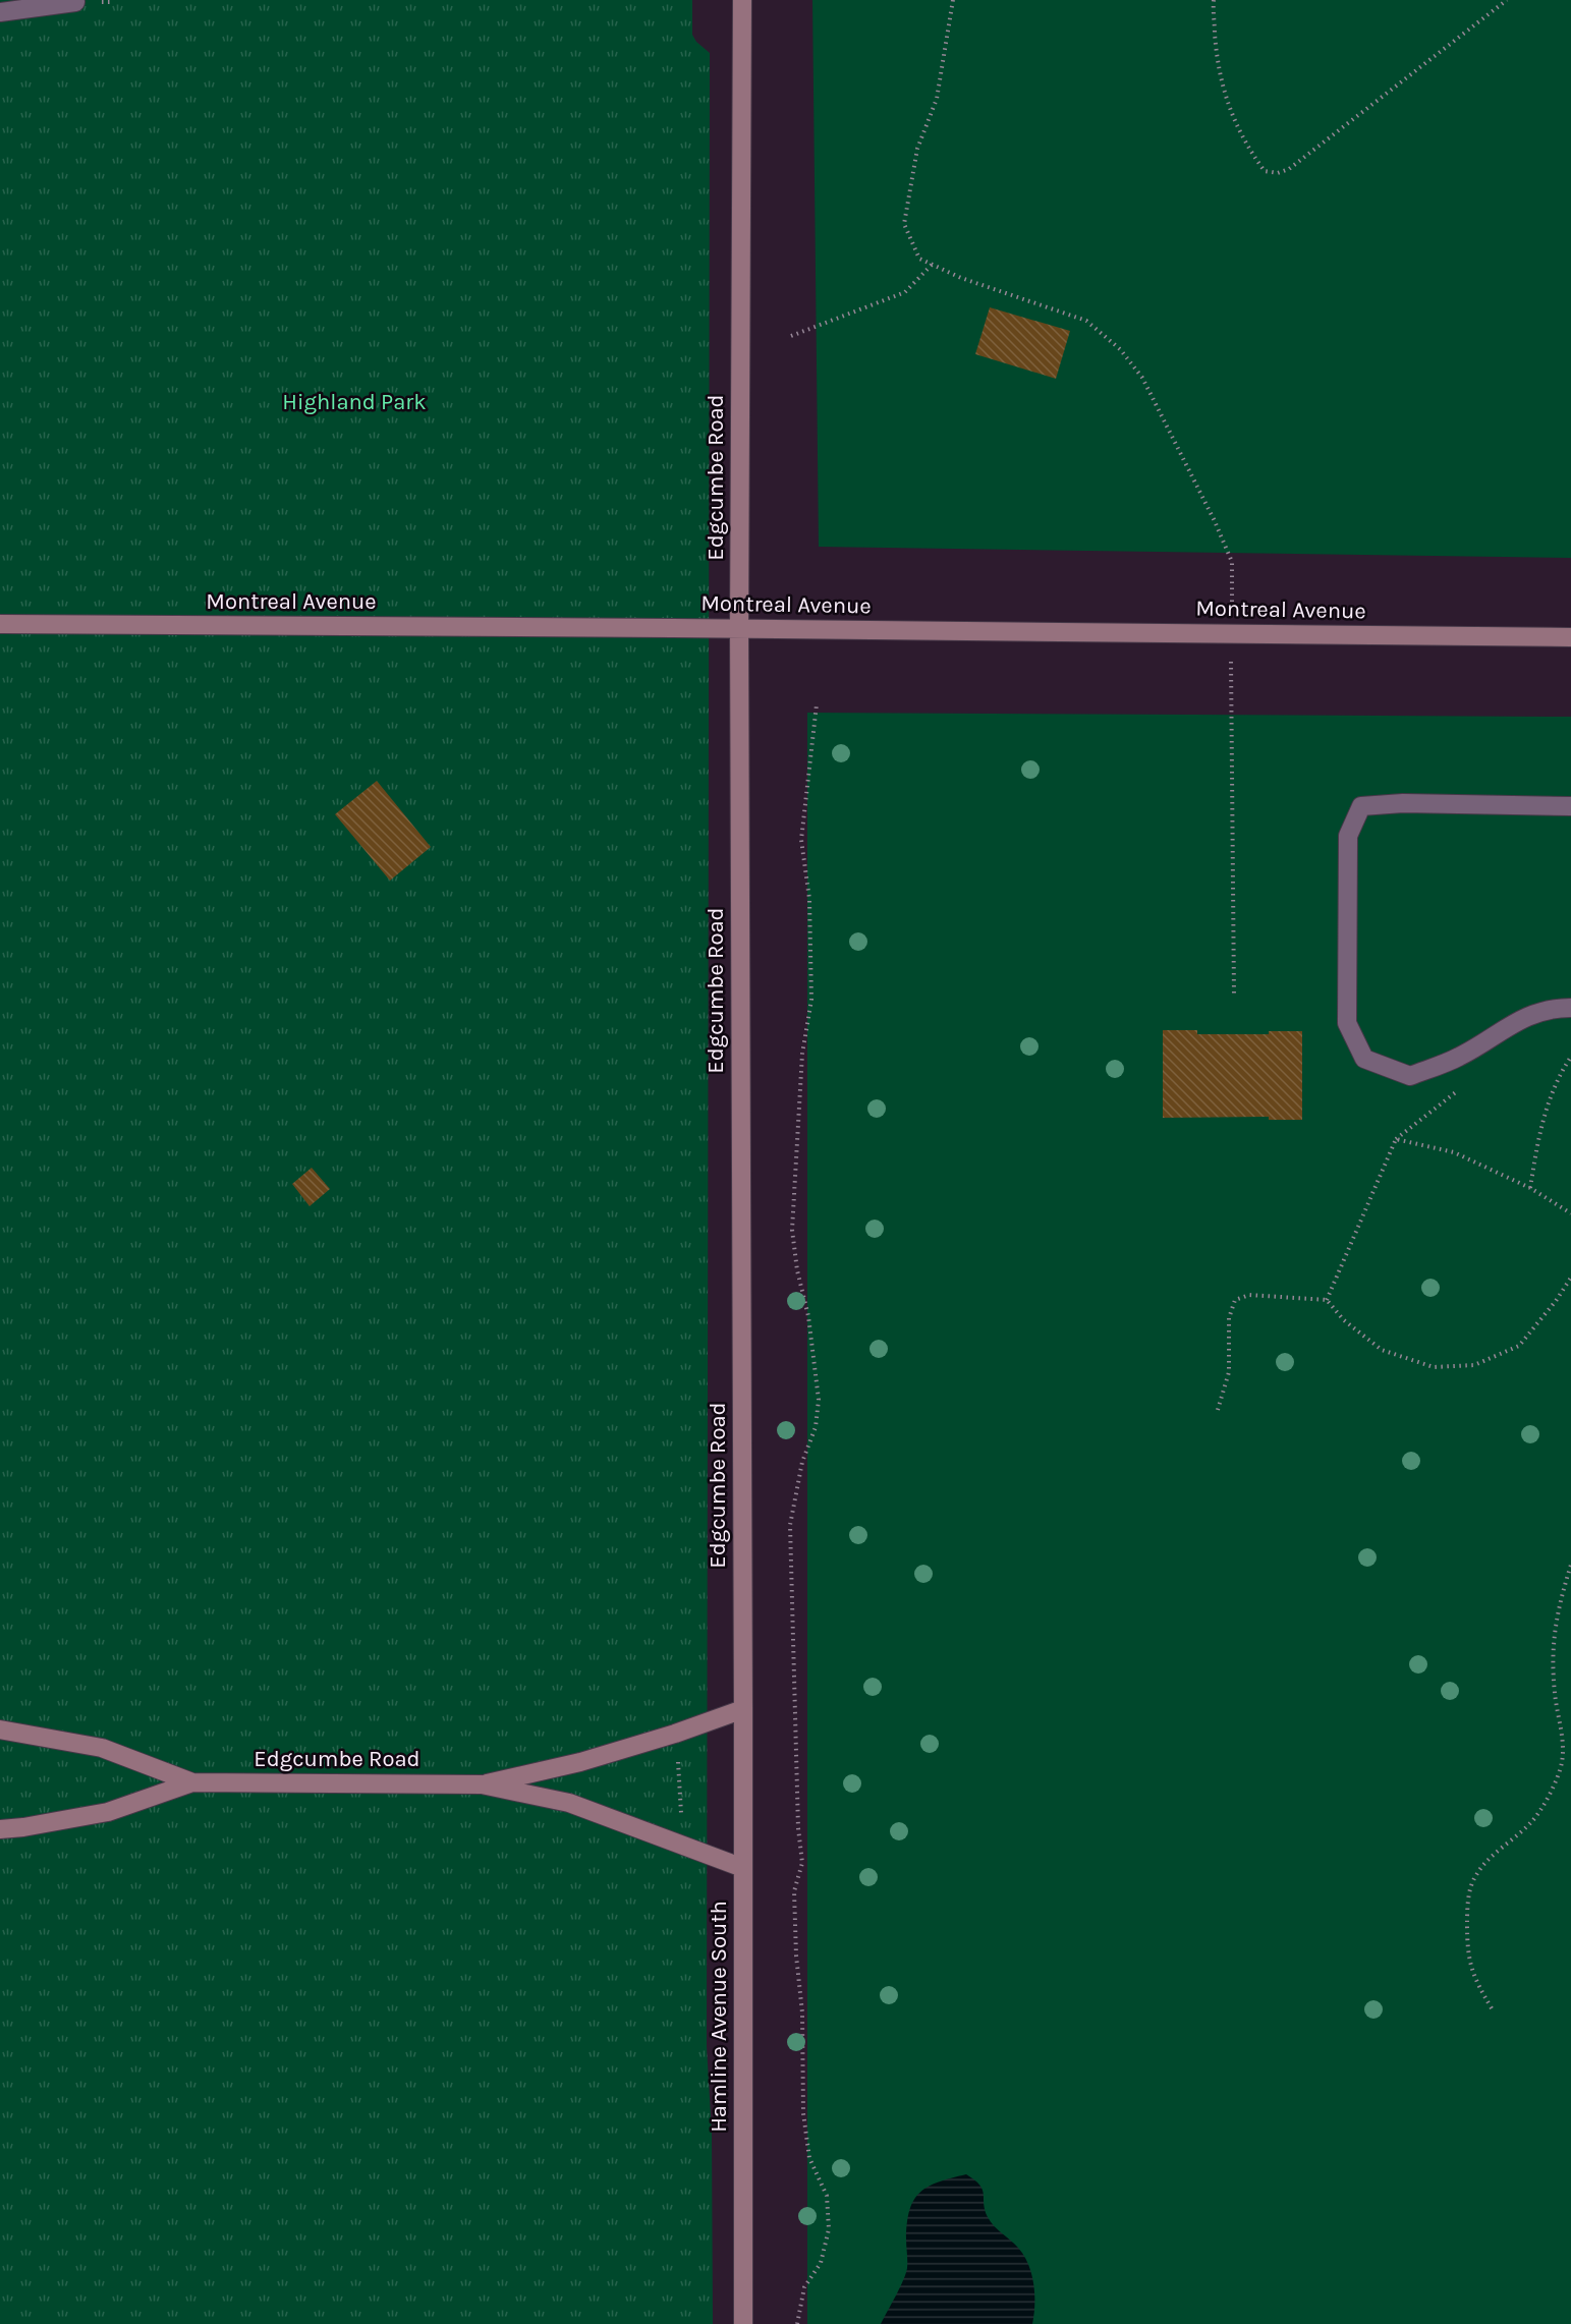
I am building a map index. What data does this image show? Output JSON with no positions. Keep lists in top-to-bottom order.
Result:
{
  "streets": {
    "street": ["Edgcumbe Road", "Montreal Avenue", "Hamline Avenue South"]
  },
  "crossings": [
    ["Edgcumbe Road", "Montreal Avenue"],
    ["Edgcumbe Road", "Hamline Avenue South"]
  ],
  "parks": ["Highland Park"]
}
